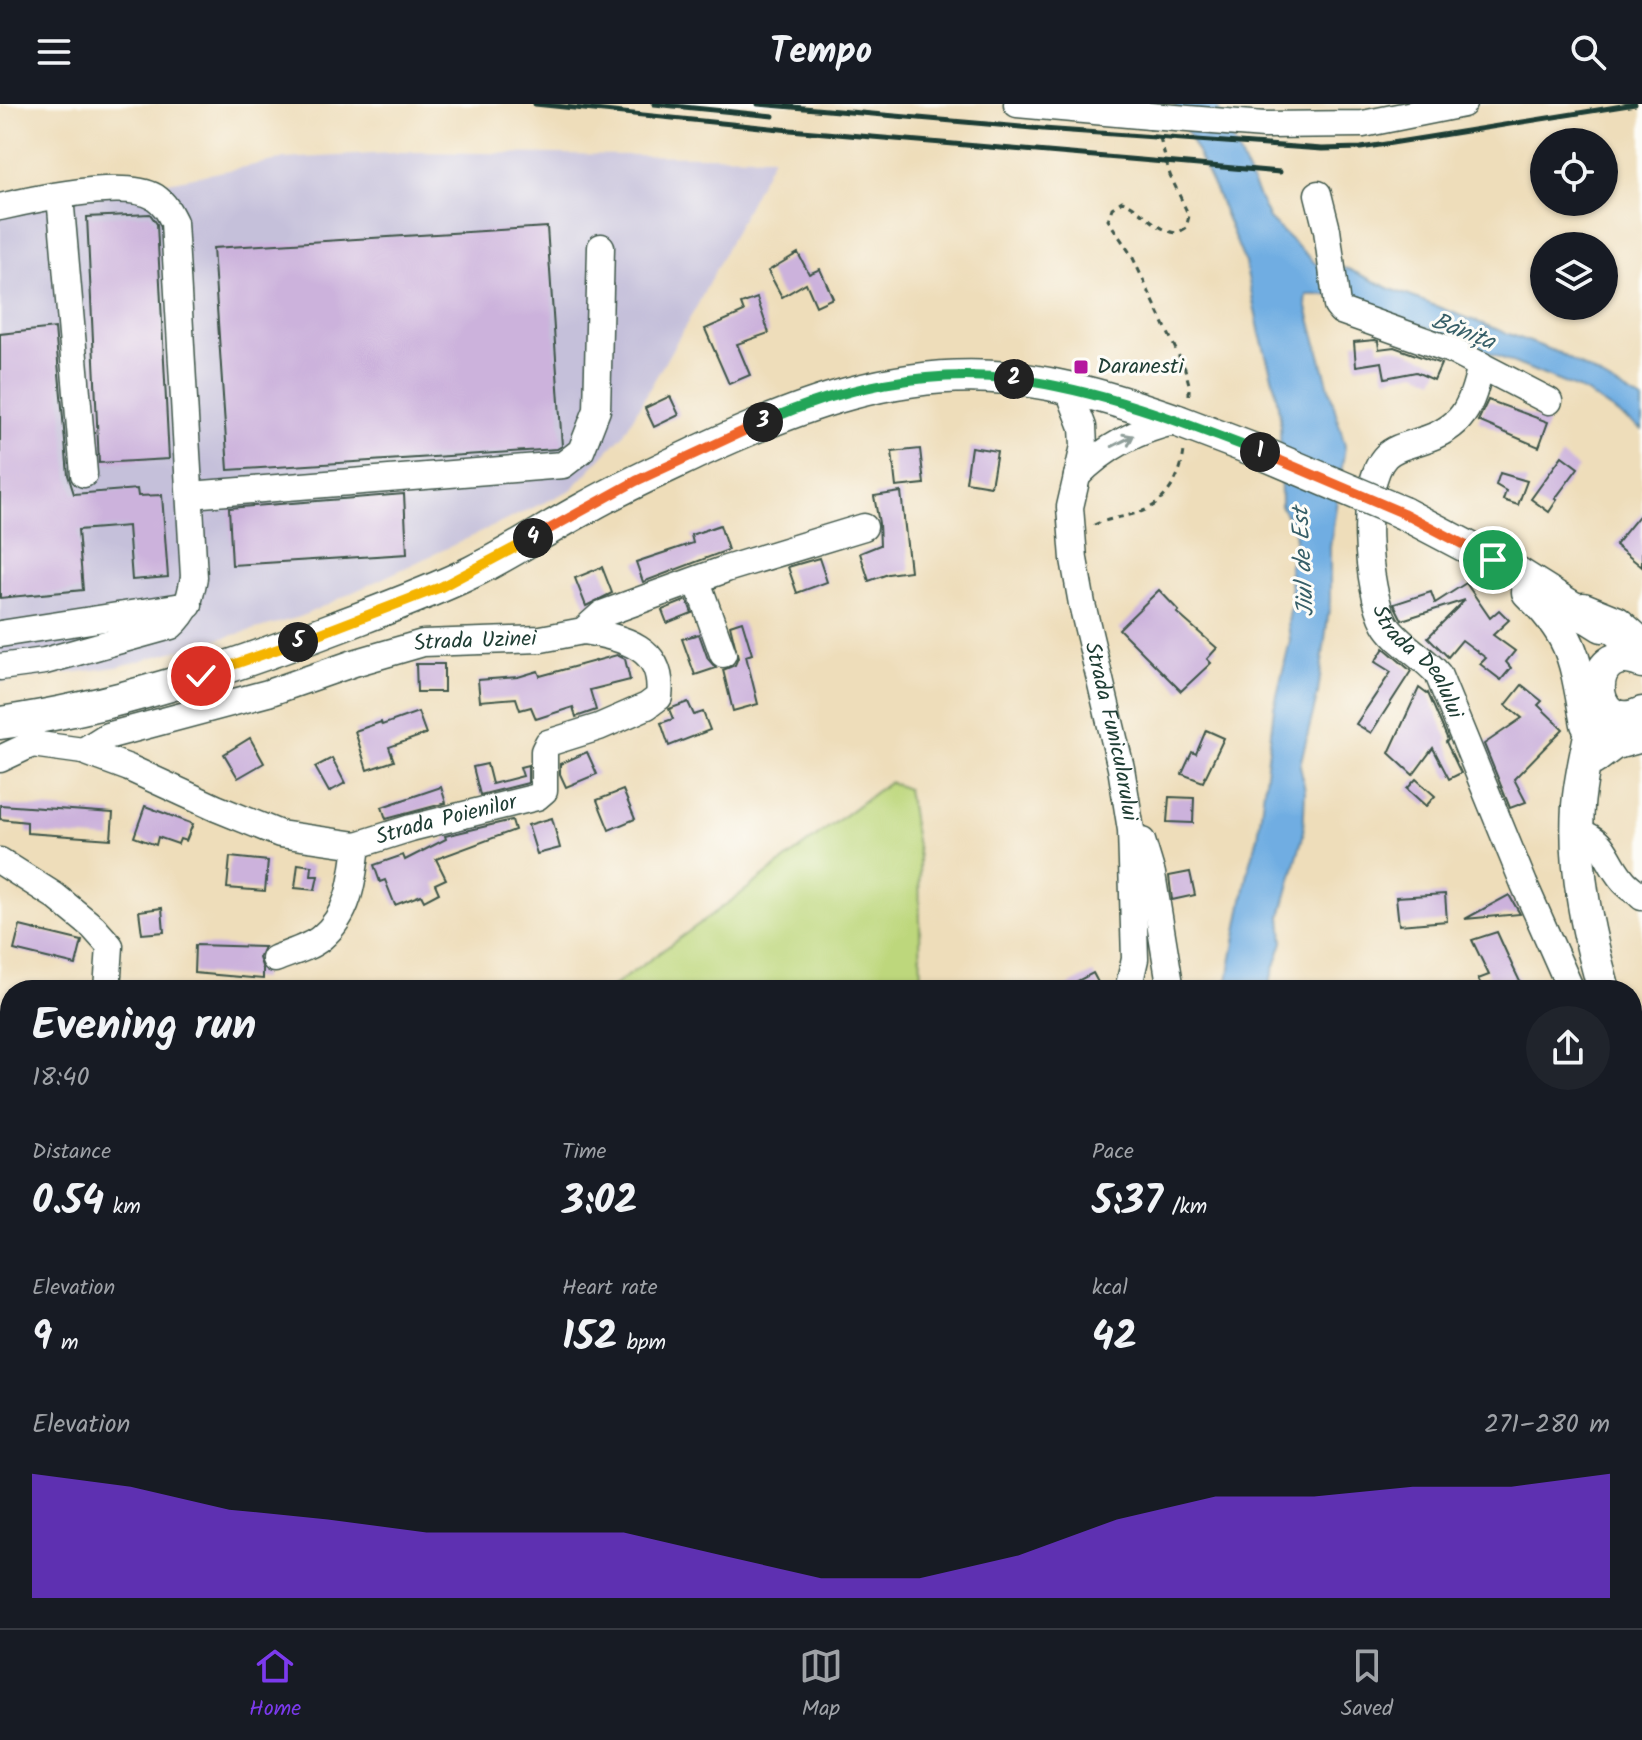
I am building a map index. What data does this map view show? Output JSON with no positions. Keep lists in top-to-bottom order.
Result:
{
  "streets": {
    "street": [
      "Strada Uzinei",
      "Strada Dealului",
      "Strada Funicularului",
      "Strada Poienilor"
    ]
  },
  "crossings": [
    ["Strada Uzinei", "Strada Poienilor"]
  ],
  "water": ["Bănița", "Jiul de Est"],
  "places": {
    "transit": ["Daranesti"]
  },
  "page": {
    "header": "Tempo",
    "pins": [
      "2",
      "3",
      "1",
      "4",
      "5"
    ],
    "heading": ["Evening run", "18:40"],
    "stats": [
      ["Distance", "0.54 km"],
      ["Time", "3:02"],
      ["Pace", "5:37 /km"],
      ["Elevation", "9 m"],
      ["Heart rate", "152 bpm"],
      ["kcal", "42"]
    ],
    "chart": ["Elevation", "271–280 m"],
    "tabs": ["Home", "Map", "Saved"]
  }
}
